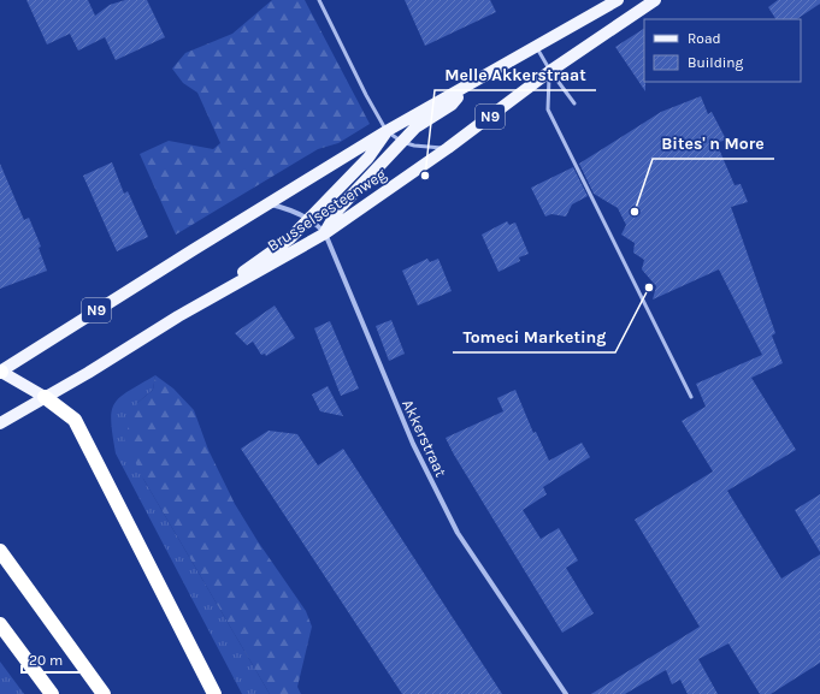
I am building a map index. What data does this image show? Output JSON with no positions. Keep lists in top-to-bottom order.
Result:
{
  "streets": {
    "main road": ["N9", "Brusselsesteenweg"],
    "street": ["Akkerstraat"]
  },
  "crossings": [
    ["N9", "Akkerstraat"],
    ["Brusselsesteenweg", "Akkerstraat"]
  ],
  "places": ["Melle Akkerstraat", "Bites' n More", "Tomeci Marketing"],
  "legend": ["Road", "Building"],
  "scale_bar": "20 m"
}
